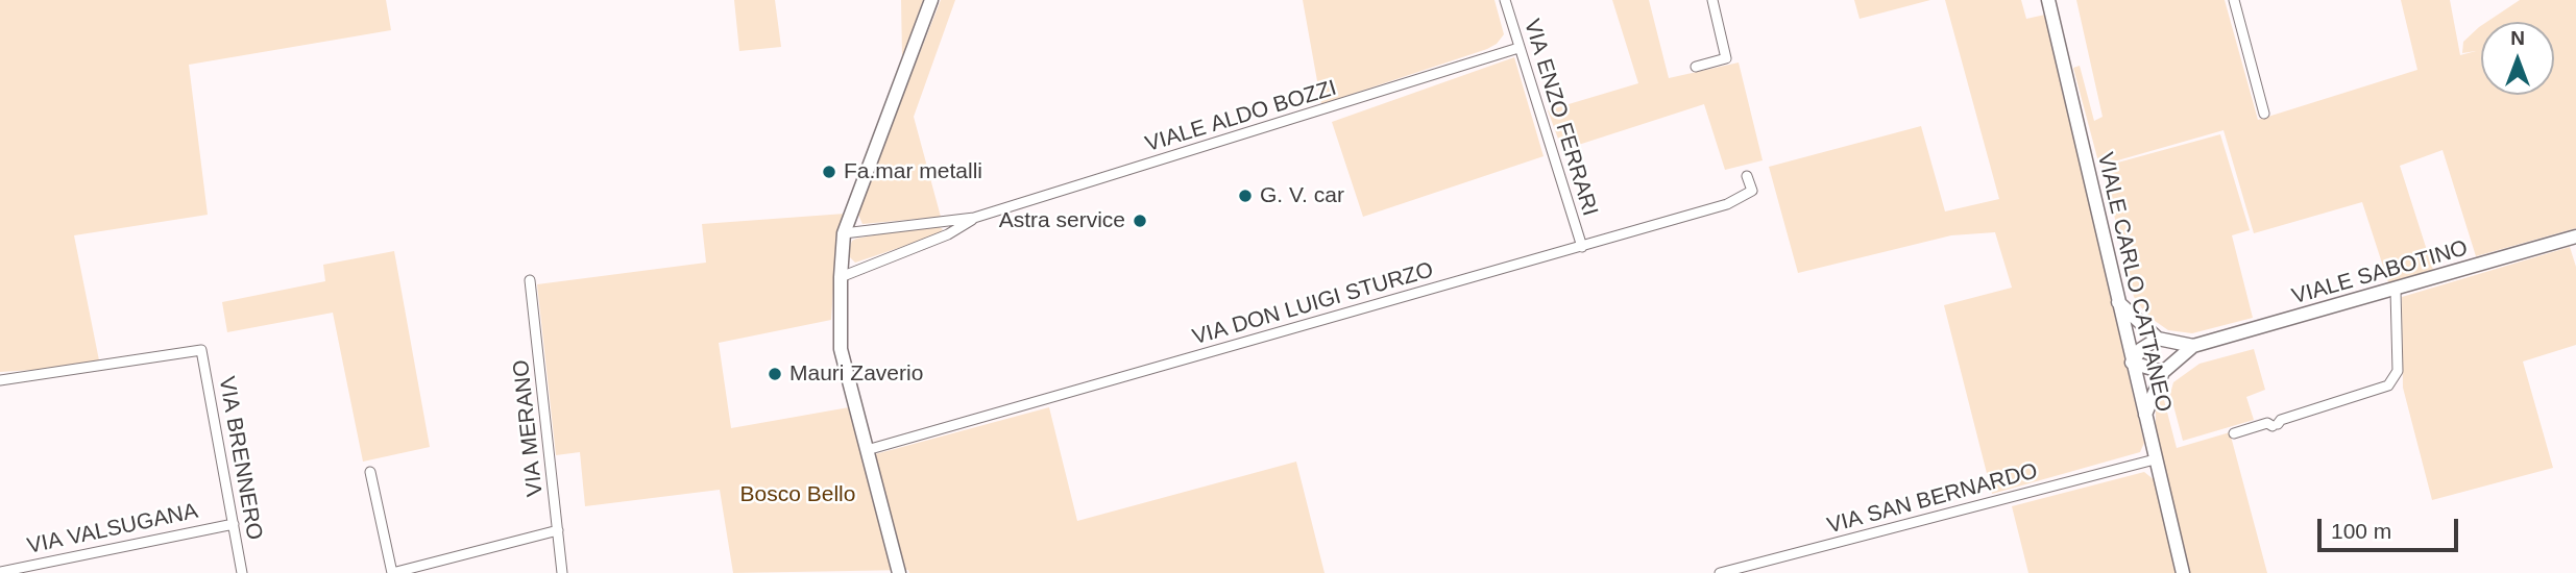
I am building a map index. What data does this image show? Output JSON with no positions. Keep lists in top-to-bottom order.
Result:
{
  "streets": {
    "street": [
      "VIALE ALDO BOZZI",
      "VIA ENZO FERRARI",
      "VIALE SABOTINO",
      "VIALE CARLO CATTANEO",
      "VIA DON LUIGI STURZO",
      "VIA MERANO",
      "VIA BRENNERO",
      "VIA SAN BERNARDO",
      "VIA VALSUGANA"
    ]
  },
  "crossings": [
    ["VIALE ALDO BOZZI", "VIA ENZO FERRARI"],
    ["VIA ENZO FERRARI", "VIA DON LUIGI STURZO"],
    ["VIALE CARLO CATTANEO", "VIA SAN BERNARDO"],
    ["VIA BRENNERO", "VIA VALSUGANA"]
  ],
  "parks": ["Bosco Bello"],
  "places": [
    "Fa.mar metalli",
    "G. V. car",
    "Astra service",
    "Mauri Zaverio"
  ],
  "scale_bar": "100 m",
  "north": "top"
}
